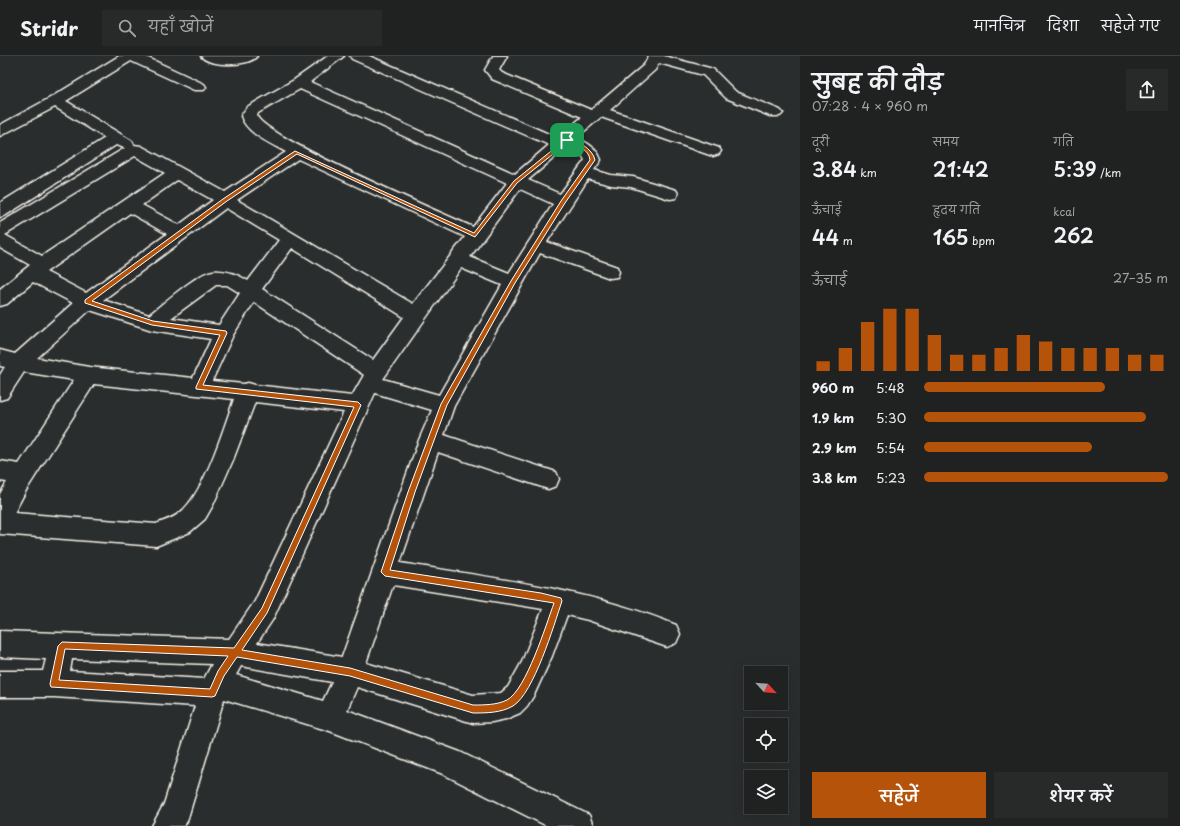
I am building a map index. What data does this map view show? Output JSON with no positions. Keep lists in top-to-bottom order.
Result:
{
  "north": "bottom right",
  "page": {
    "header": "Stridr",
    "search": "यहाँ खोजें",
    "nav": ["मानचित्र", "दिशा", "सहेजे गए"],
    "heading": ["सुबह की दौड़", "07:28 · 4 × 960 m"],
    "stats": [
      ["दूरी", "3.84 km"],
      ["समय", "21:42"],
      ["गति", "5:39 /km"],
      ["ऊँचाई", "44 m"],
      ["हृदय गति", "165 bpm"],
      ["kcal", "262"]
    ],
    "chart": ["ऊँचाई", "27–35 m"],
    "list": [
      {
        "name": "960 m",
        "note": "5:48"
      },
      {
        "name": "1.9 km",
        "note": "5:30"
      },
      {
        "name": "2.9 km",
        "note": "5:54"
      },
      {
        "name": "3.8 km",
        "note": "5:23"
      }
    ],
    "buttons": ["सहेजें", "शेयर करें"]
  }
}
